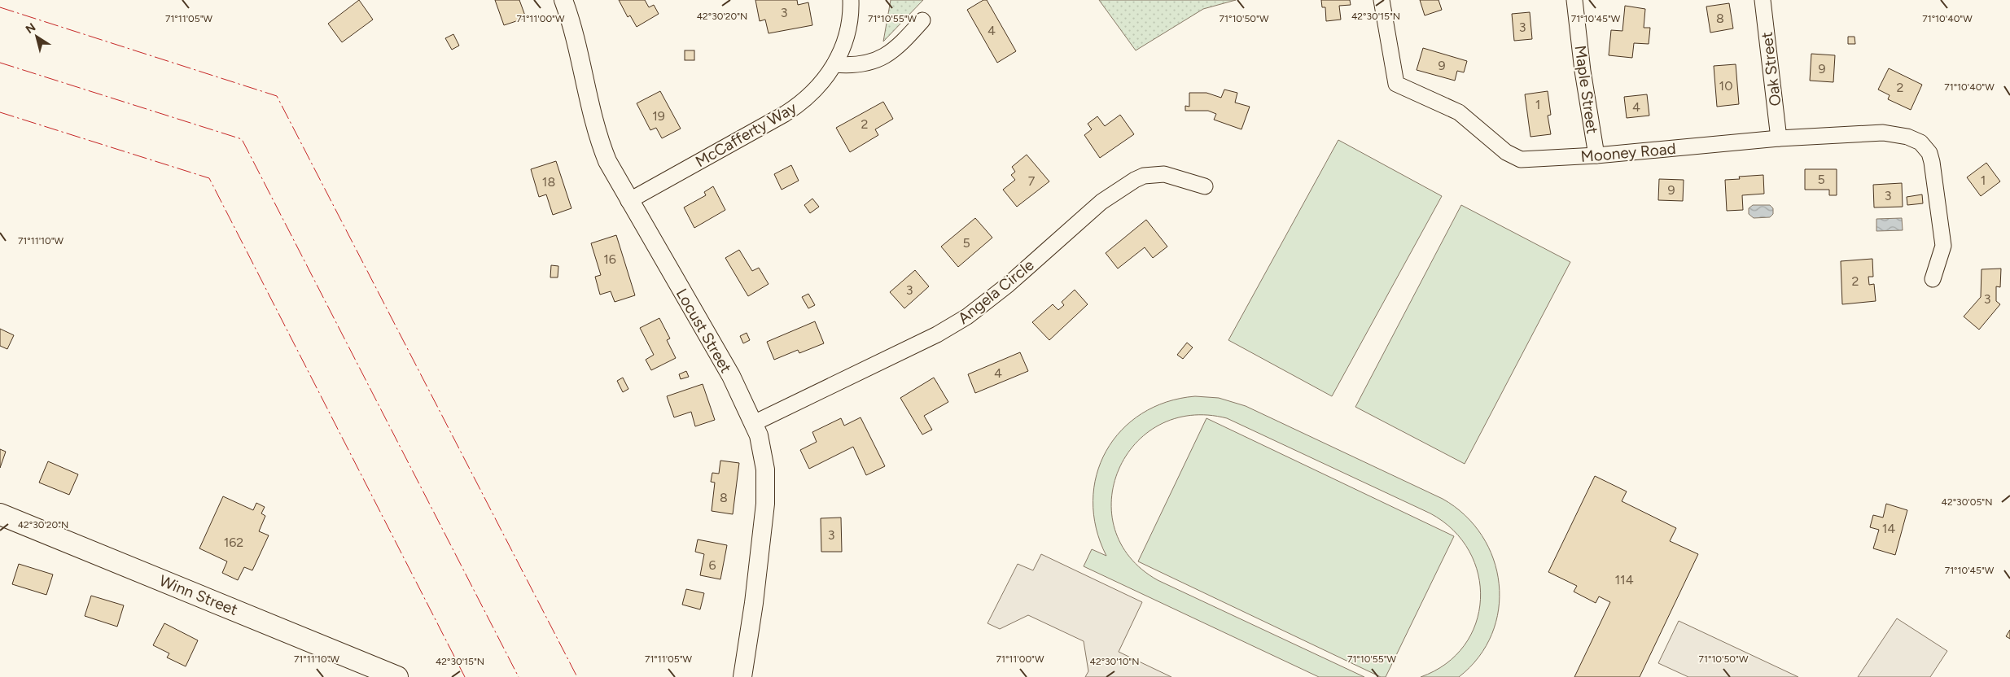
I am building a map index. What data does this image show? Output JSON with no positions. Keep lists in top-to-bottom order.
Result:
{
  "streets": {
    "main road": ["Winn Street"],
    "street": [
      "Oak Street",
      "Maple Street",
      "McCafferty Way",
      "Mooney Road",
      "Angela Circle",
      "Locust Street"
    ]
  },
  "crossings": [
    ["Oak Street", "Mooney Road"],
    ["Maple Street", "Mooney Road"],
    ["McCafferty Way", "Locust Street"],
    ["Angela Circle", "Locust Street"]
  ],
  "house_numbers": [
    "3",
    "8",
    "3",
    "4",
    "9",
    "9",
    "10",
    "2",
    "1",
    "4",
    "19",
    "2",
    "5",
    "1",
    "7",
    "18",
    "9",
    "3",
    "5",
    "16",
    "2",
    "3",
    "3",
    "4",
    "8",
    "14",
    "3",
    "162",
    "6",
    "114"
  ],
  "north": "top left",
  "coordinates": [
    "42°30'20\"N",
    "42°30'15\"N",
    "71°11'05\"W",
    "71°11'00\"W",
    "71°10'55\"W",
    "71°10'50\"W",
    "71°10'45\"W",
    "71°10'40\"W",
    "71°11'10\"W",
    "42°30'05\"N",
    "42°30'10\"N"
  ]
}
